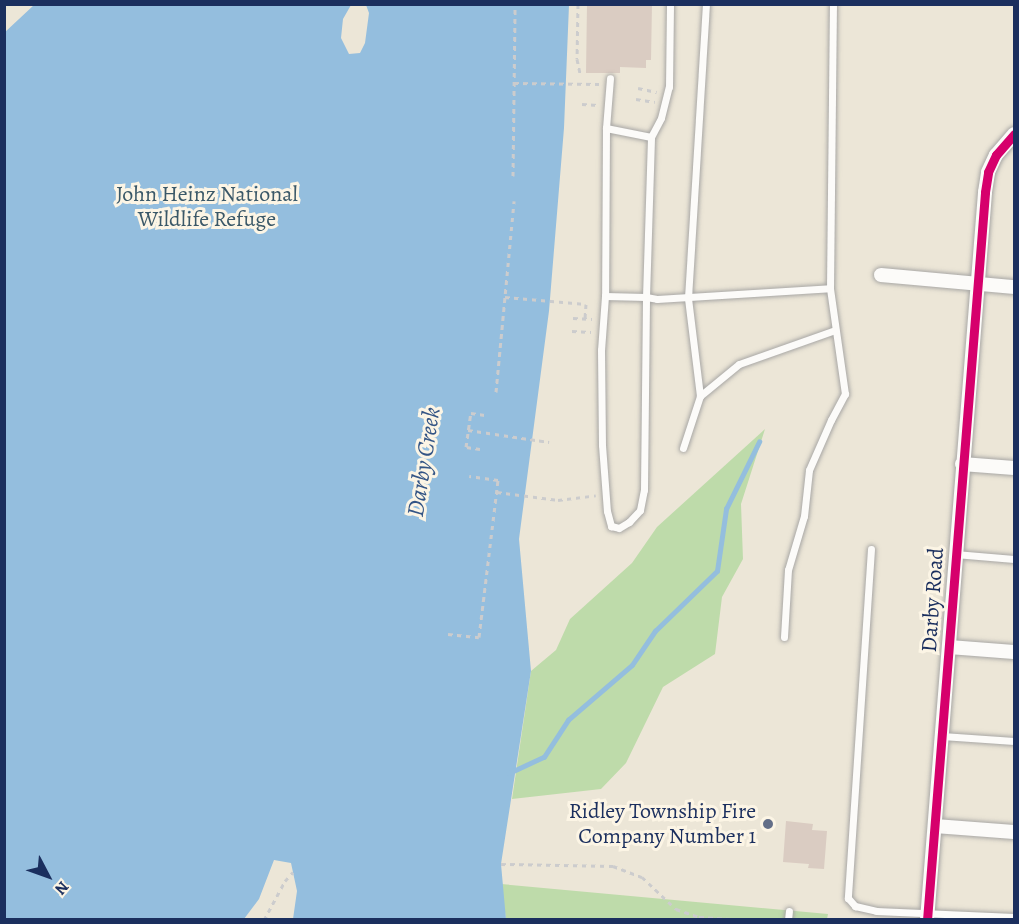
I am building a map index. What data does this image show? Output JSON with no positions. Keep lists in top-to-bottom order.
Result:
{
  "streets": {
    "street": ["Darby Road"]
  },
  "water": ["Darby Creek"],
  "parks": ["John Heinz National Wildlife Refuge"],
  "places": ["Ridley Township Fire Company Number 1"],
  "north": "bottom right"
}
